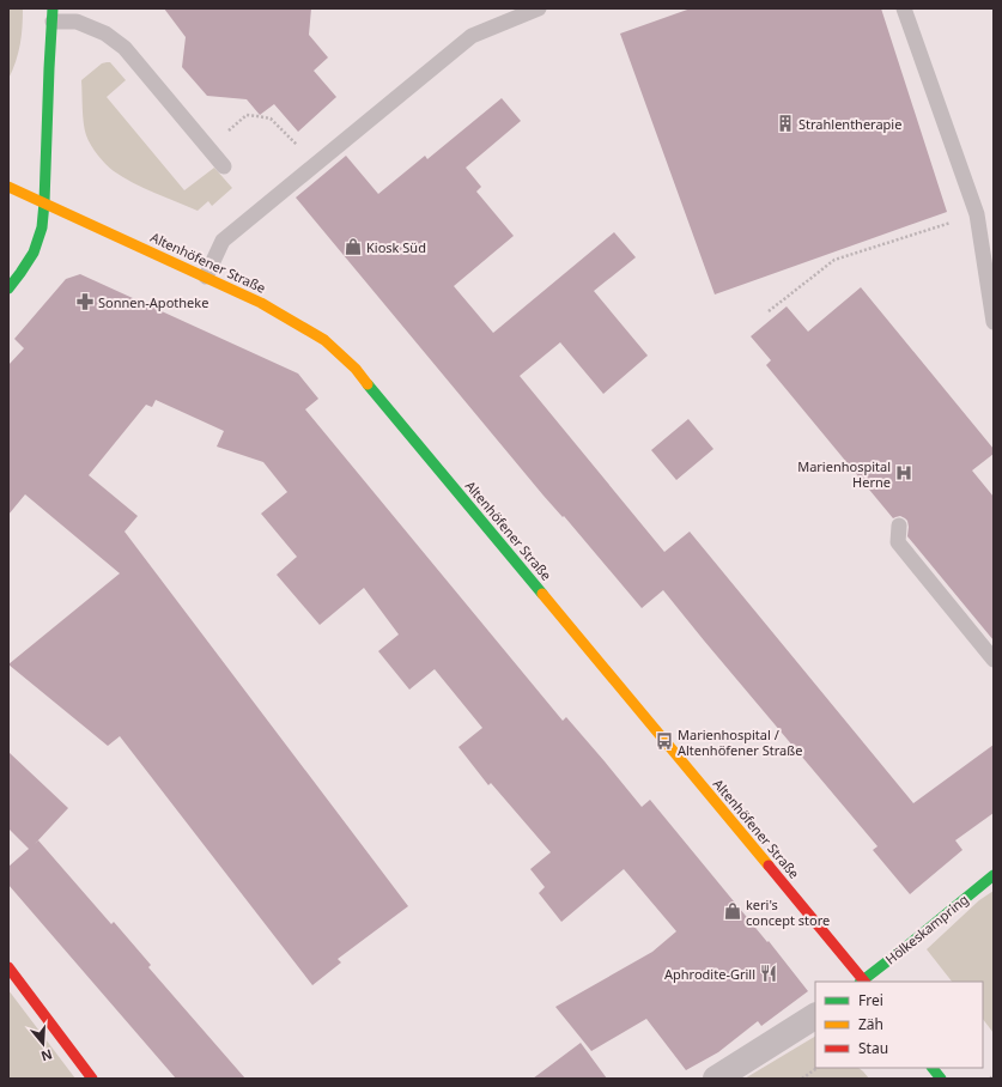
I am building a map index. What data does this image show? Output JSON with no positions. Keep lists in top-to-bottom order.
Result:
{
  "streets": {
    "street": ["Altenhöfener Straße", "Hölkeskampring"]
  },
  "crossings": [
    ["Altenhöfener Straße", "Hölkeskampring"]
  ],
  "places": {
    "building": ["Strahlentherapie"],
    "shop": ["Kiosk Süd", "keri's concept store"],
    "pharmacy": ["Sonnen-Apotheke"],
    "hospital": ["Marienhospital Herne"],
    "bus stop": ["Marienhospital / Altenhöfener Straße"],
    "restaurant": ["Aphrodite-Grill"]
  },
  "legend": ["Frei", "Zäh", "Stau"],
  "north": "bottom"
}
